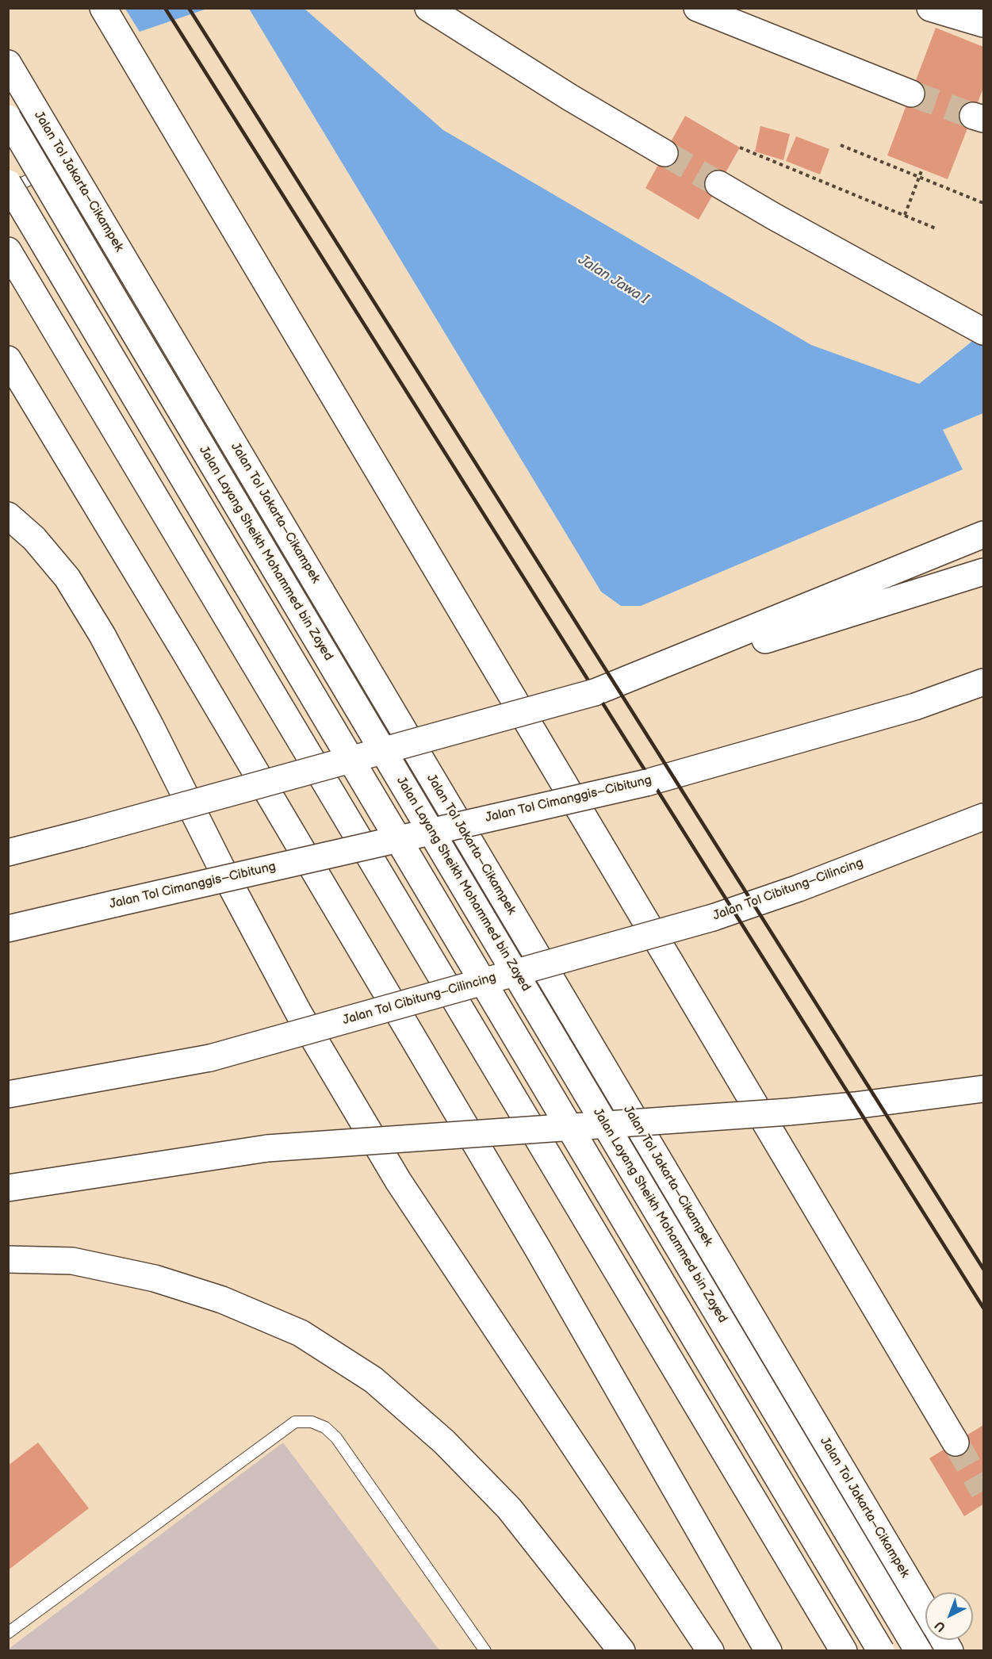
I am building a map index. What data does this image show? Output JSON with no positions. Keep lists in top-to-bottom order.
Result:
{
  "streets": {
    "highway": [
      "Jalan Tol Jakarta–Cikampek",
      "Jalan Layang Sheikh Mohammed bin Zayed",
      "Jalan Tol Cimanggis–Cibitung",
      "Jalan Tol Cibitung–Cilincing"
    ]
  },
  "water": ["Jalan Jawa I"],
  "north": "bottom left"
}
